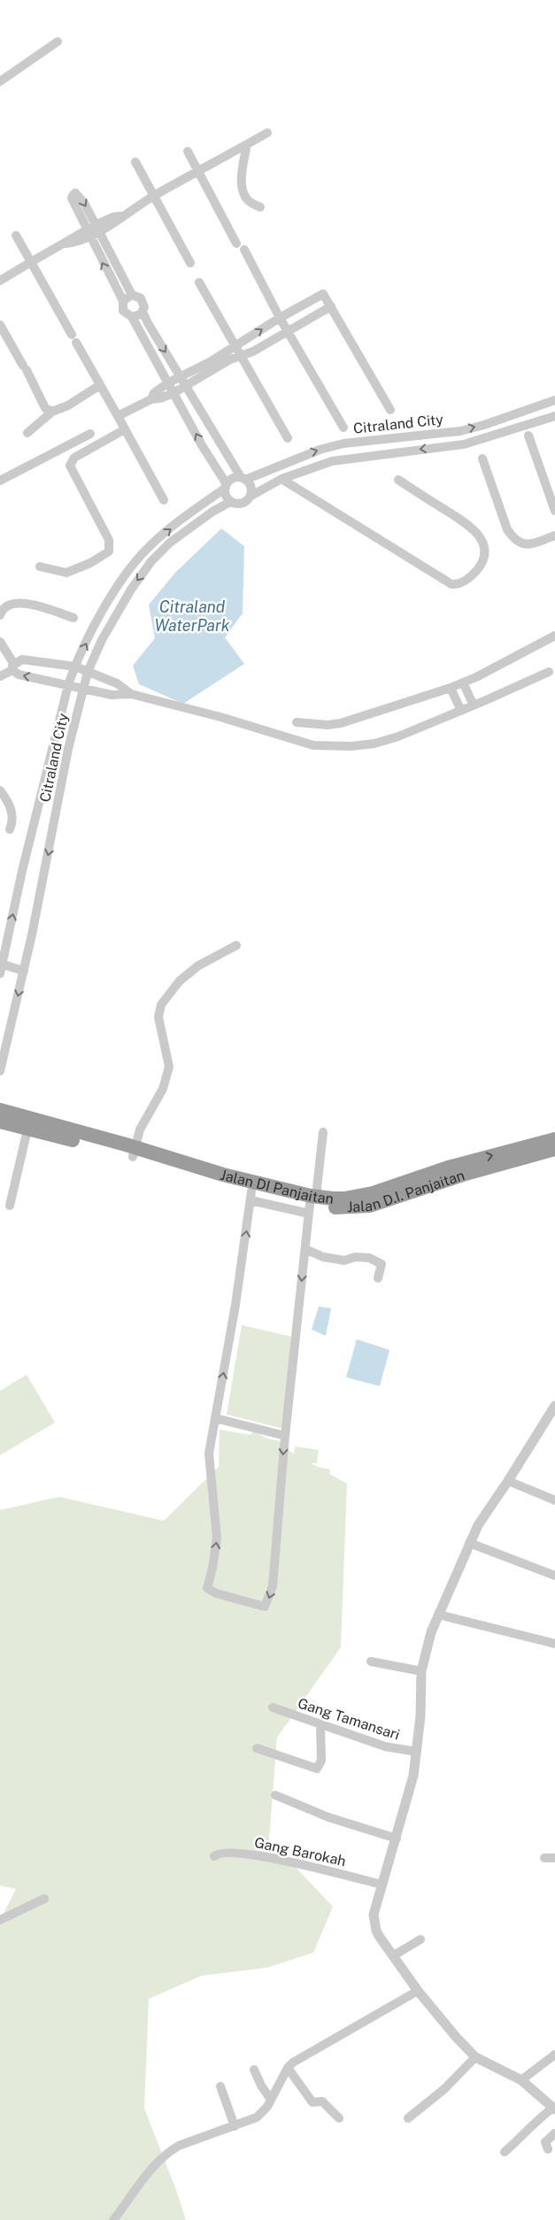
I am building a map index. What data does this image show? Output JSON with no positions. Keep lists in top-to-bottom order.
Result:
{
  "streets": {
    "highway": ["Jalan DI Panjaitan", "Jalan D.I. Panjaitan"],
    "street": ["Citraland City", "Gang Tamansari", "Gang Barokah"]
  },
  "crossings": [
    ["Jalan DI Panjaitan", "Jalan D.I. Panjaitan"]
  ],
  "one_way": ["Jalan DI Panjaitan"],
  "water": ["Citraland WaterPark"]
}
